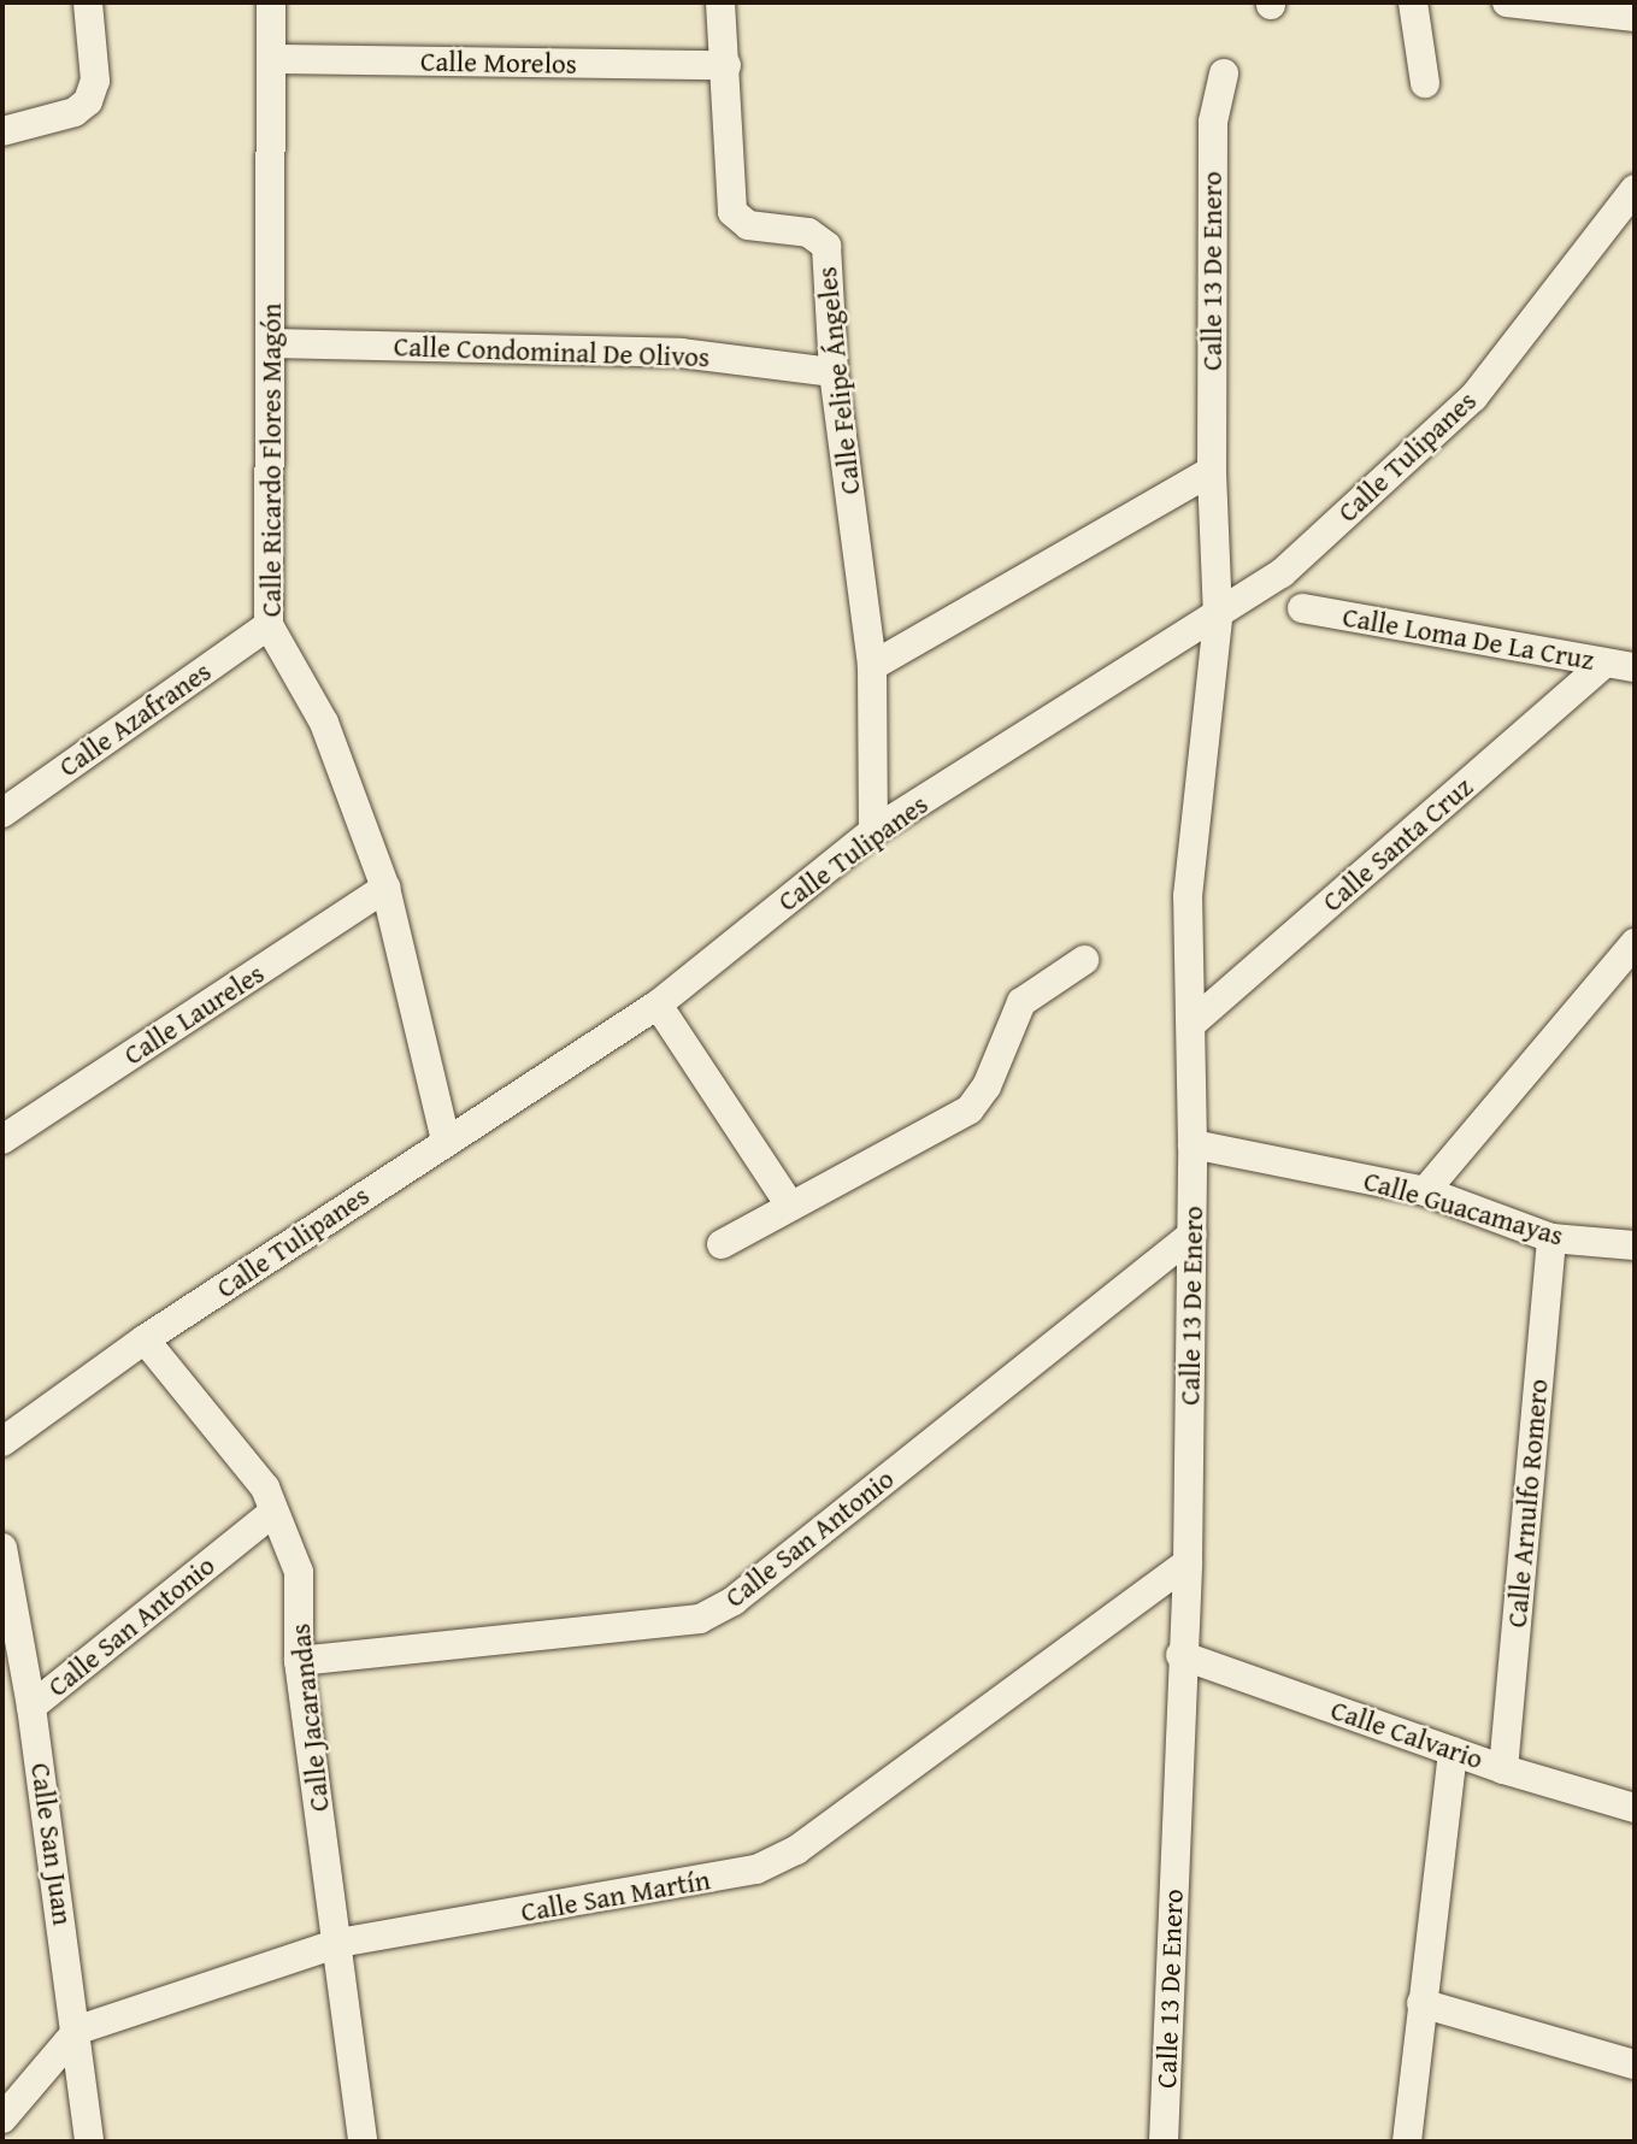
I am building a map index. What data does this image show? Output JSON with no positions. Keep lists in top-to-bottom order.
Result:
{
  "streets": {
    "street": [
      "Calle Morelos",
      "Calle 13 De Enero",
      "Calle Condominal De Olivos",
      "Calle Felipe Ángeles",
      "Calle Tulipanes",
      "Calle Ricardo Flores Magón",
      "Calle Loma De La Cruz",
      "Calle Azafranes",
      "Calle Santa Cruz",
      "Calle Laureles",
      "Calle Guacamayas",
      "Calle Arnulfo Romero",
      "Calle San Antonio",
      "Calle Jacarandas",
      "Calle Calvario",
      "Calle San Juan",
      "Calle San Martín"
    ]
  },
  "crossings": [
    ["Calle Morelos", "Calle Felipe Ángeles"],
    ["Calle Morelos", "Calle Ricardo Flores Magón"],
    ["Calle 13 De Enero", "Calle Tulipanes"],
    ["Calle 13 De Enero", "Calle Santa Cruz"],
    ["Calle 13 De Enero", "Calle Guacamayas"],
    ["Calle 13 De Enero", "Calle San Antonio"],
    ["Calle 13 De Enero", "Calle Calvario"],
    ["Calle 13 De Enero", "Calle San Martín"],
    ["Calle Condominal De Olivos", "Calle Felipe Ángeles"],
    ["Calle Condominal De Olivos", "Calle Ricardo Flores Magón"],
    ["Calle Felipe Ángeles", "Calle Tulipanes"],
    ["Calle Tulipanes", "Calle Ricardo Flores Magón"],
    ["Calle Tulipanes", "Calle Jacarandas"],
    ["Calle Ricardo Flores Magón", "Calle Azafranes"],
    ["Calle Ricardo Flores Magón", "Calle Laureles"],
    ["Calle Loma De La Cruz", "Calle Santa Cruz"],
    ["Calle Guacamayas", "Calle Arnulfo Romero"],
    ["Calle Arnulfo Romero", "Calle Calvario"],
    ["Calle San Antonio", "Calle Jacarandas"],
    ["Calle San Antonio", "Calle San Juan"],
    ["Calle Jacarandas", "Calle San Martín"],
    ["Calle San Juan", "Calle San Martín"]
  ]
}
